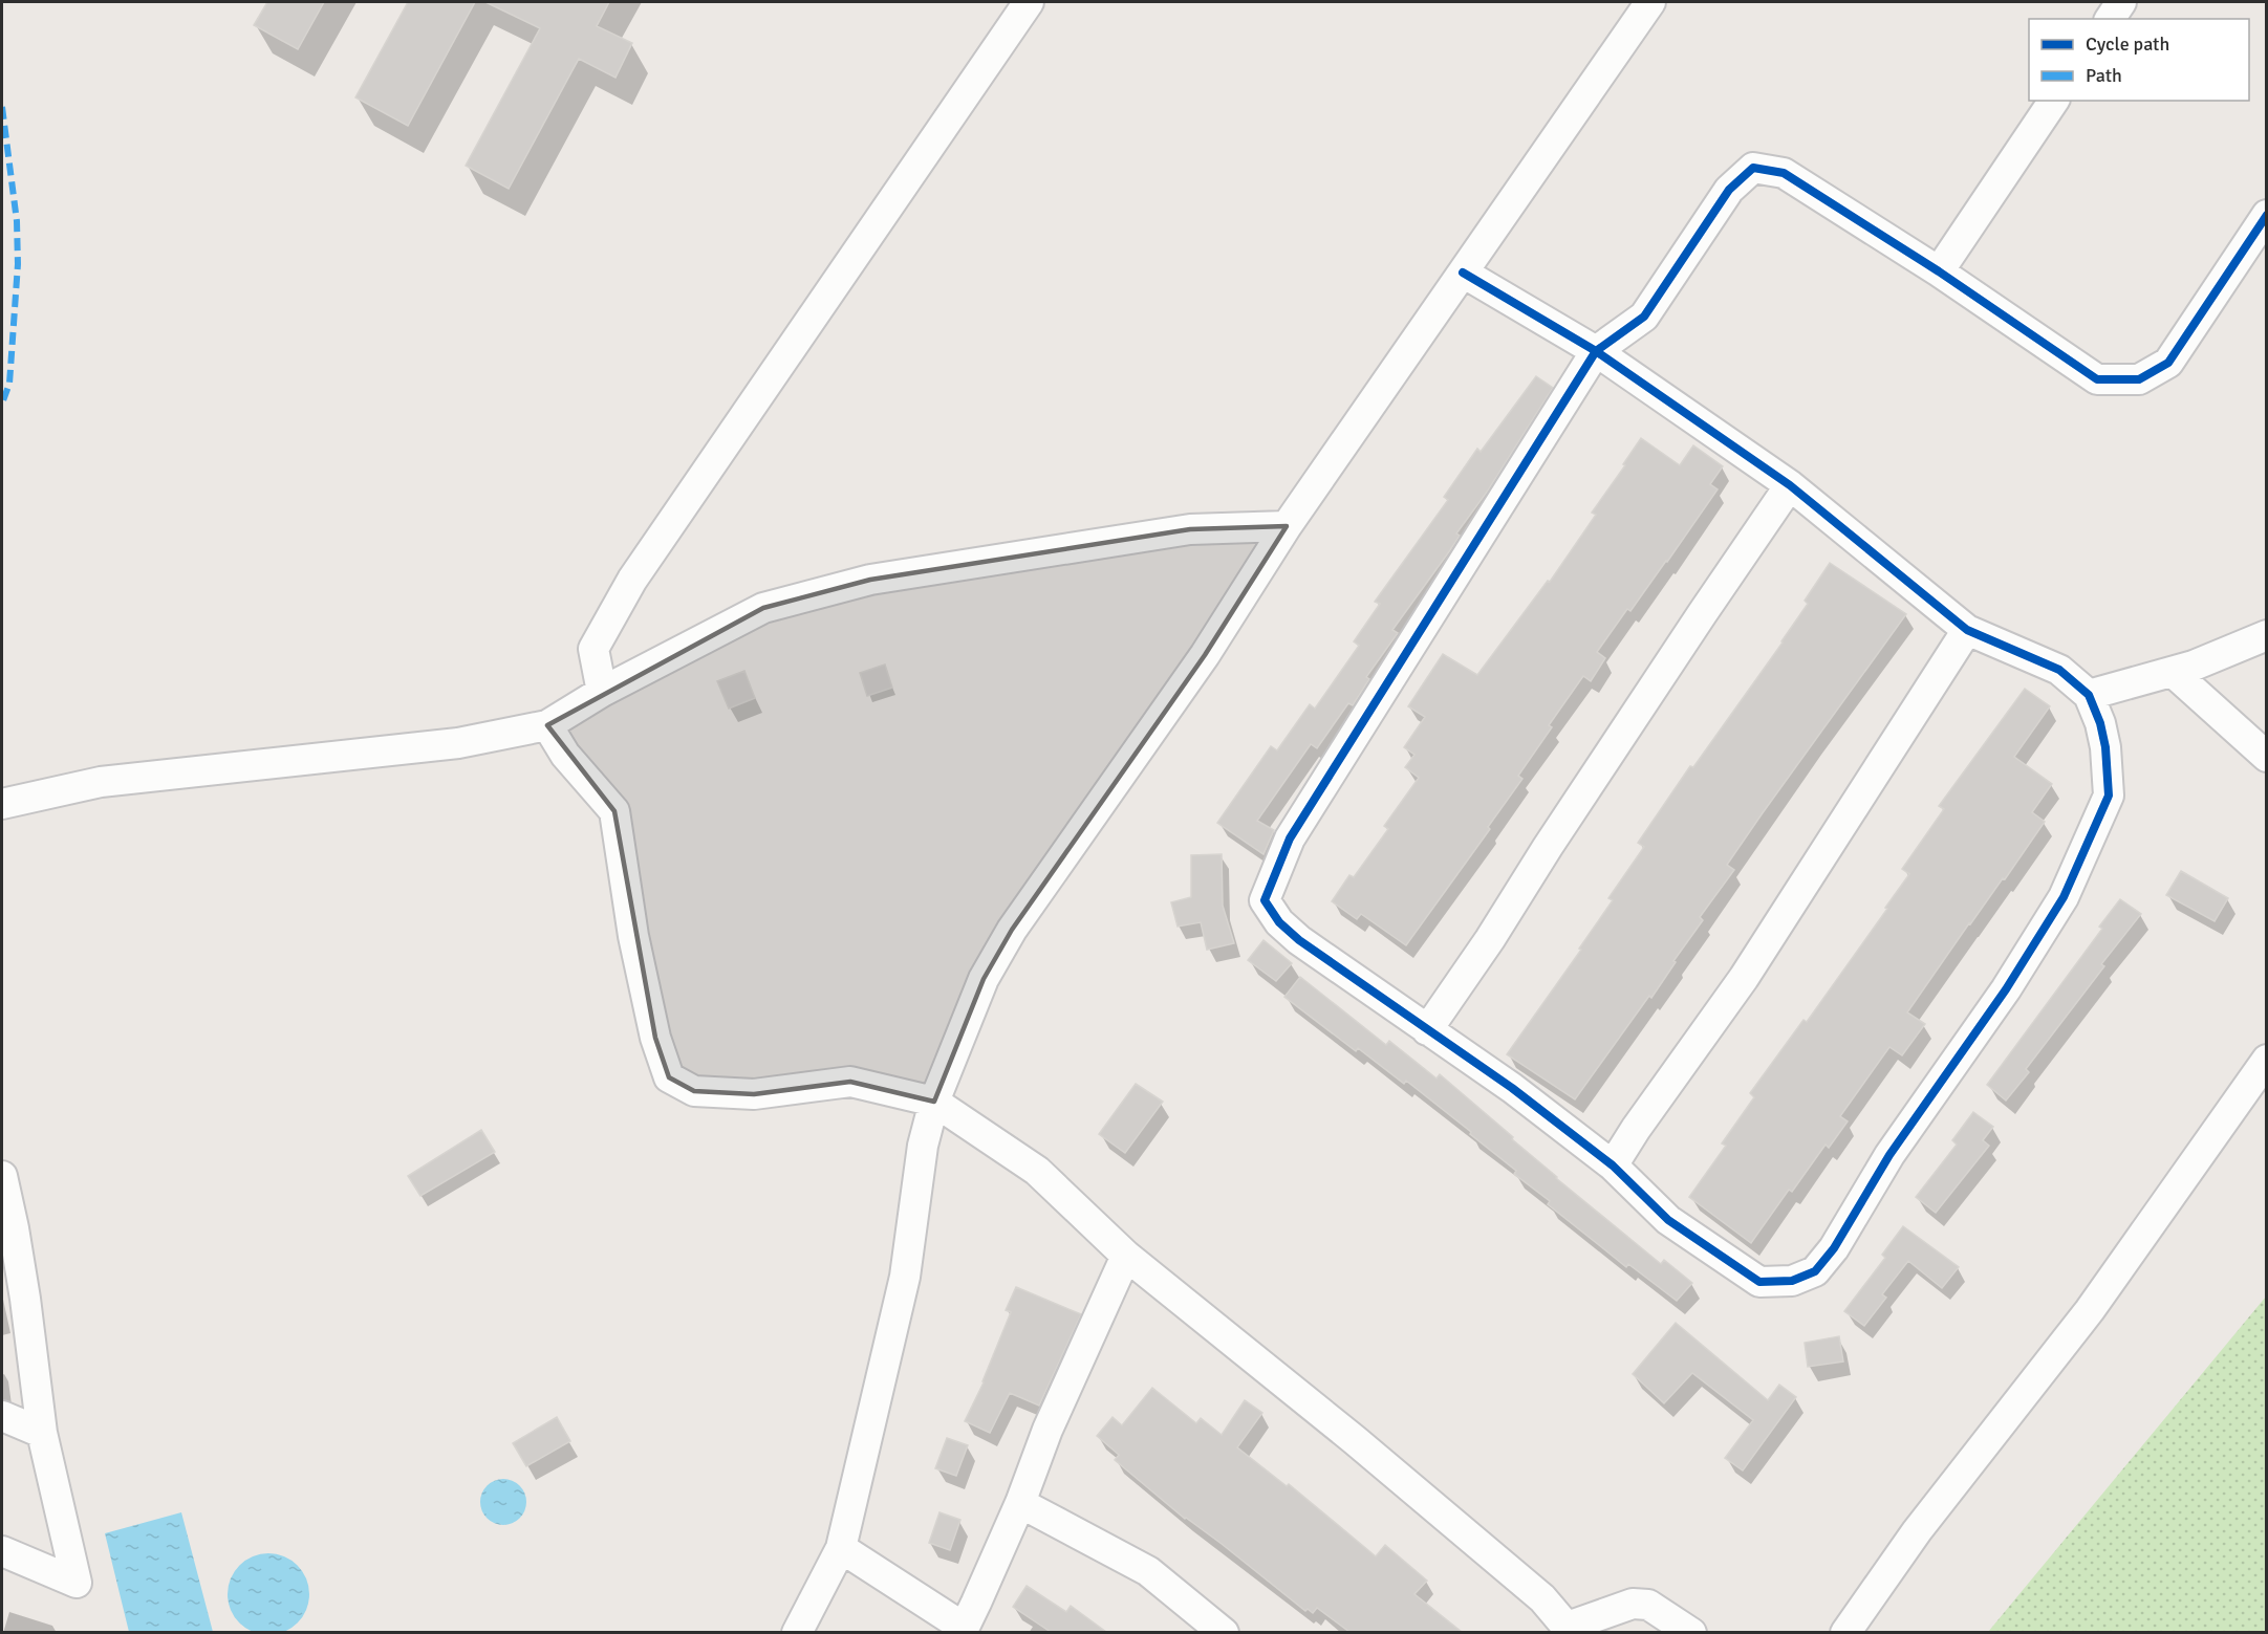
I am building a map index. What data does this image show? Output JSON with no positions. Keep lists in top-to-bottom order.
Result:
{
  "legend": ["Cycle path", "Path"]
}
